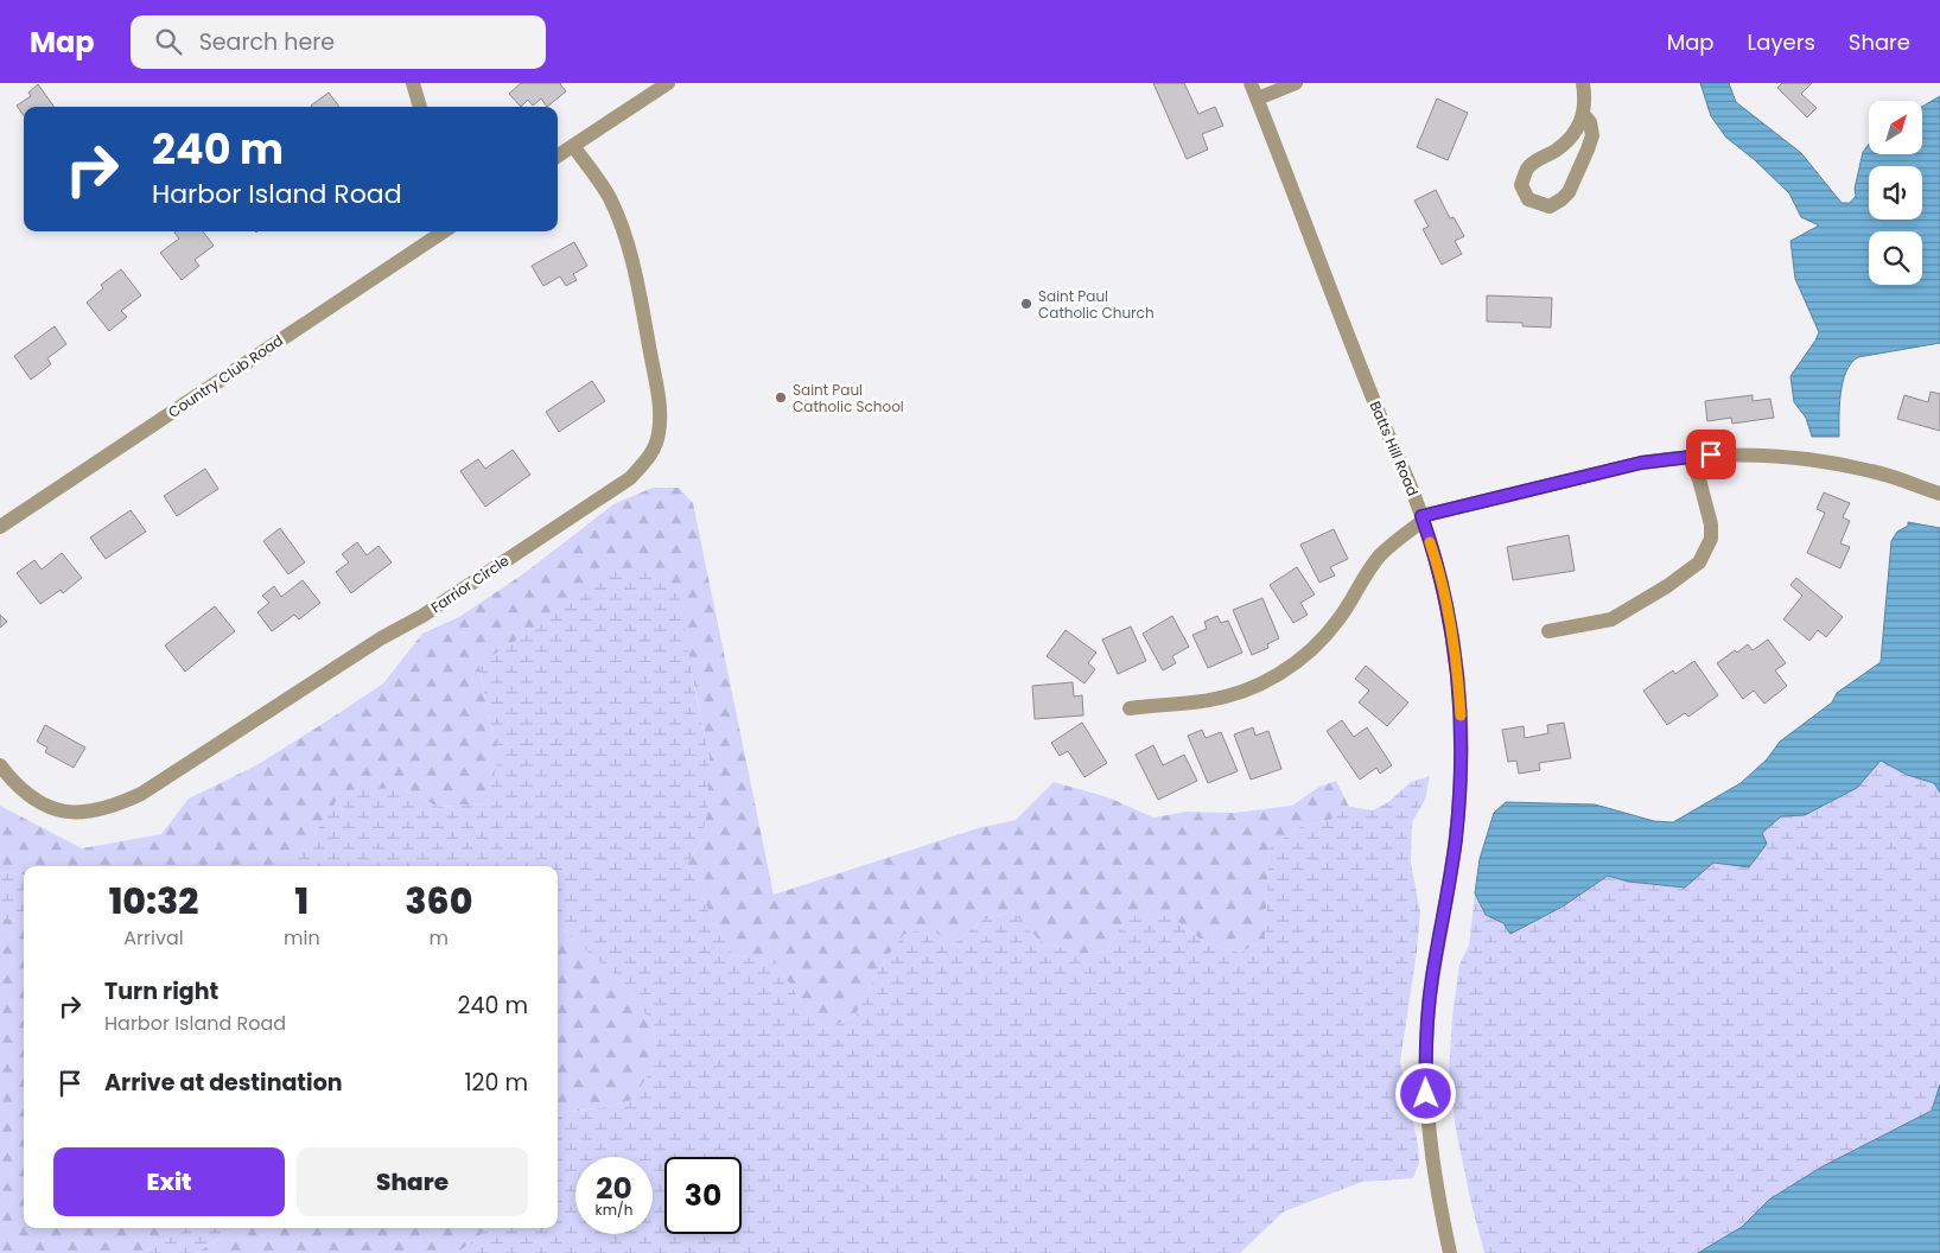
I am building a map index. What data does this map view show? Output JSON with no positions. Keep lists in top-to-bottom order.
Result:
{
  "streets": {
    "street": ["Country Club Road", "Batts Hill Road", "Farrior Circle"]
  },
  "places": ["Saint Paul Catholic Church", "Saint Paul Catholic School"],
  "north": "top right",
  "page": {
    "header": "Map",
    "search": "Search here",
    "nav": ["Map", "Layers", "Share"],
    "turn": ["240 m", "Harbor Island Road"],
    "eta": [
      "10:32",
      "Arrival",
      "1",
      "min",
      "360",
      "m"
    ],
    "list": [
      {
        "name": "Turn right",
        "note": "Harbor Island Road",
        "value": "240 m"
      },
      {
        "name": "Arrive at destination",
        "value": "120 m"
      }
    ],
    "buttons": ["Exit", "Share"],
    "speed": "20 km/h",
    "limit": "30"
  }
}
